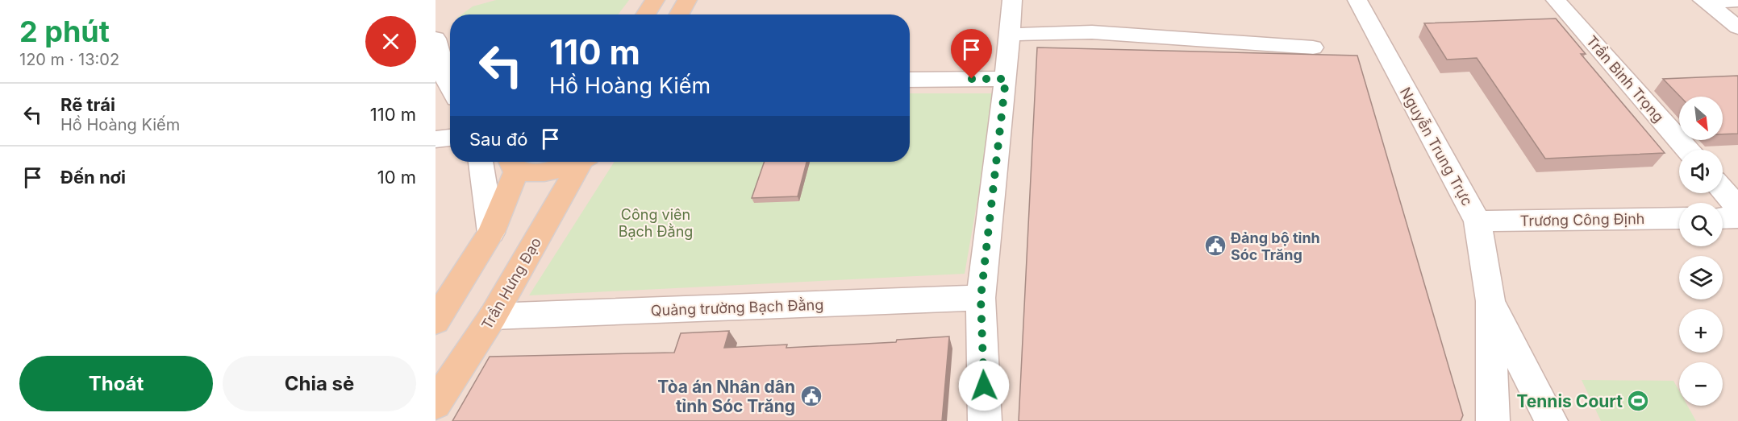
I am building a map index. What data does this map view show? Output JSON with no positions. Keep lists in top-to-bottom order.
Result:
{
  "streets": {
    "main road": ["Trần Hưng Đạo"],
    "street": [
      "Trần Bình Trọng",
      "Nguyễn Trung Trực",
      "Trương Công Định",
      "Quảng trường Bạch Đằng"
    ]
  },
  "crossings": [
    ["Nguyễn Trung Trực", "Trương Công Định"],
    ["Trần Hưng Đạo", "Quảng trường Bạch Đằng"]
  ],
  "parks": ["Công viên Bạch Đằng"],
  "places": {
    "public building": ["Đảng bộ tỉnh Sóc Trăng", "Tòa án Nhân dân tỉnh Sóc Trăng"],
    "sports": ["Tennis Court"]
  },
  "north": "bottom right",
  "page": {
    "heading": ["2 phút", "120 m · 13:02"],
    "turn": ["110 m", "Hồ Hoàng Kiếm"],
    "list": [
      {
        "name": "Rẽ trái",
        "note": "Hồ Hoàng Kiếm",
        "value": "110 m"
      },
      {
        "name": "Đến nơi",
        "value": "10 m"
      }
    ],
    "map_buttons": ["+", "−"],
    "then": "Sau đó",
    "buttons": ["Thoát", "Chia sẻ"]
  }
}
